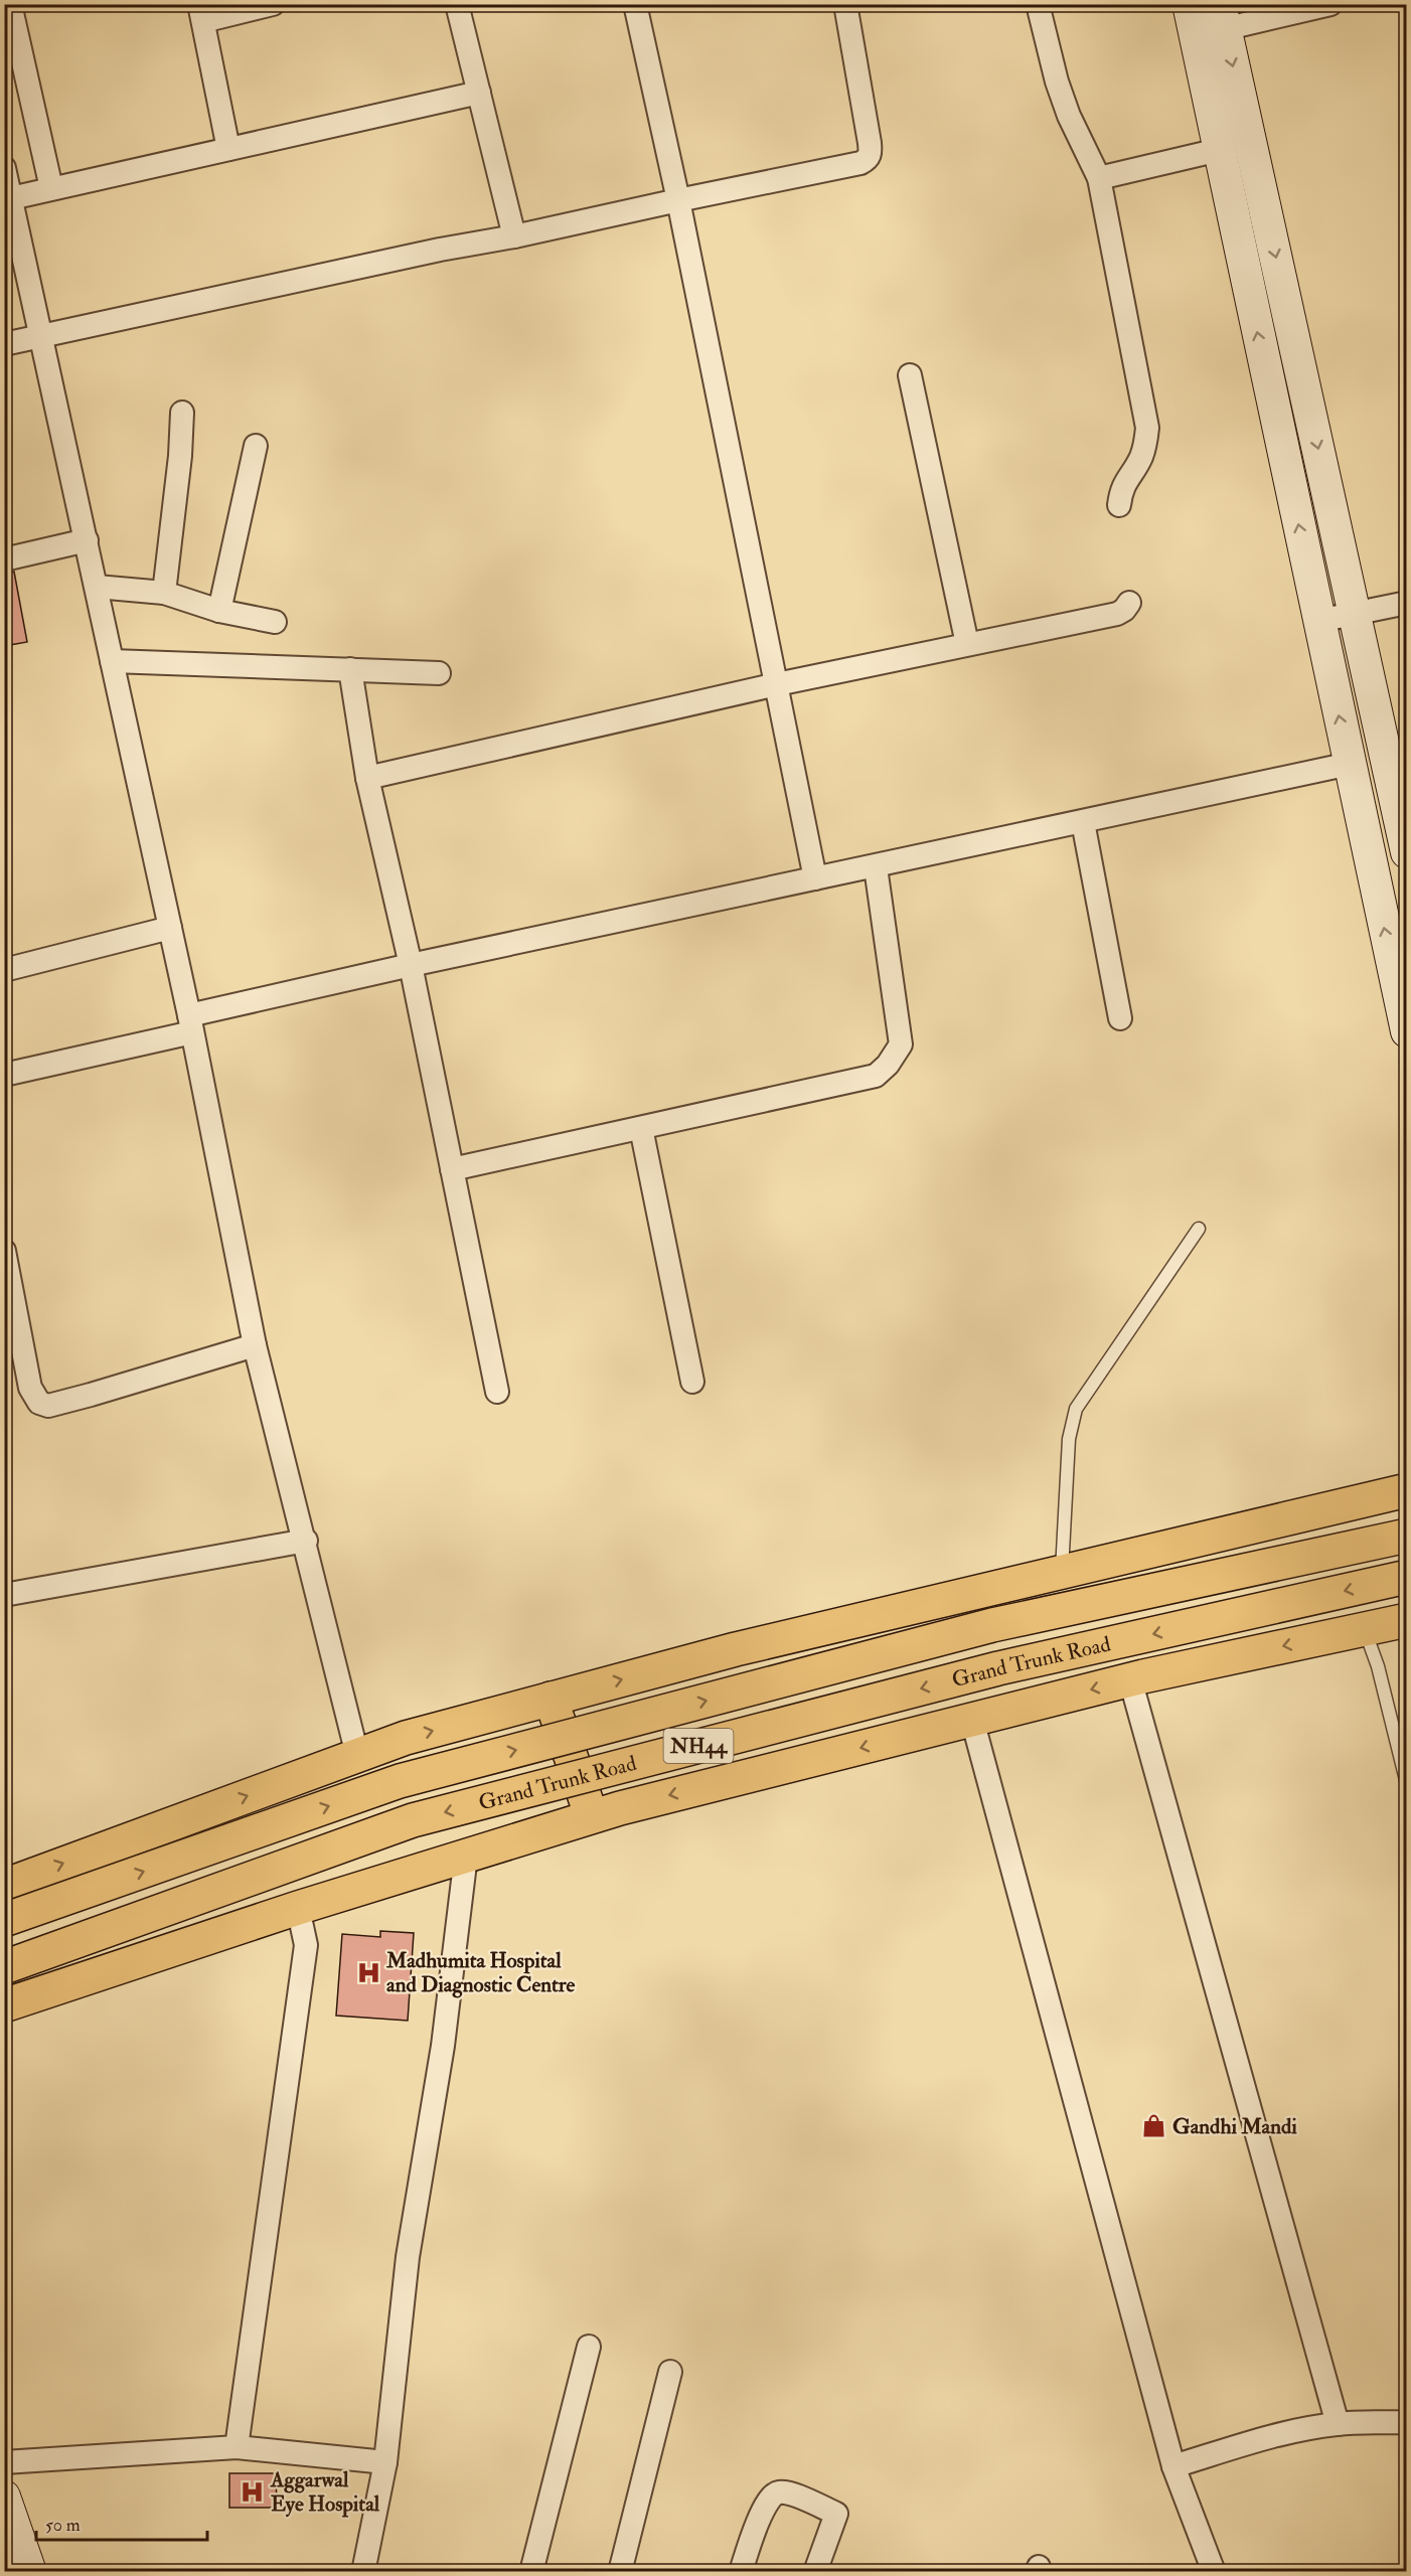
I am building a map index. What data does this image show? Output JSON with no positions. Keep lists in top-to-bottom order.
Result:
{
  "streets": {
    "highway": ["Grand Trunk Road", "NH44"]
  },
  "places": {
    "hospital": ["Madhumita Hospital and Diagnostic Centre", "Aggarwal Eye Hospital"],
    "shop": ["Gandhi Mandi"]
  },
  "scale_bar": "50 m"
}
